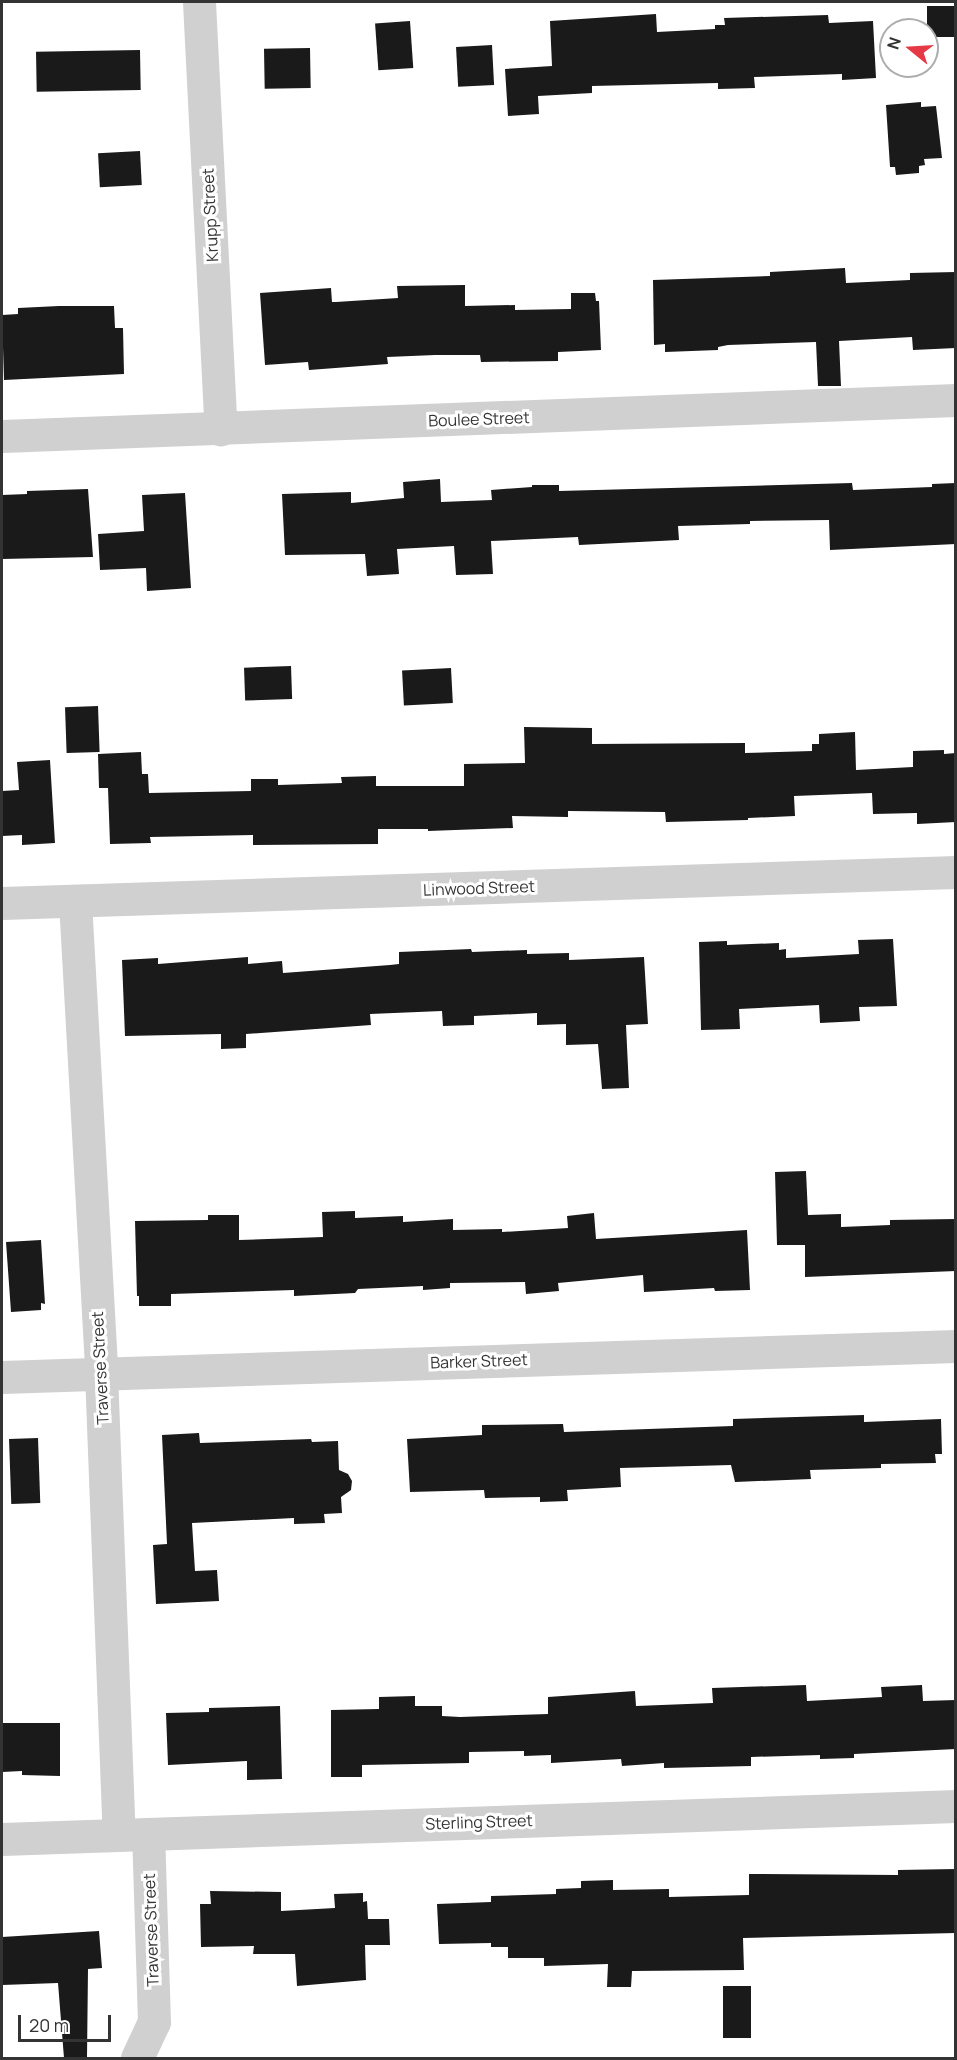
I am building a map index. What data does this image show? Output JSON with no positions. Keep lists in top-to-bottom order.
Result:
{
  "streets": {
    "street": [
      "Krupp Street",
      "Boulee Street",
      "Linwood Street",
      "Barker Street",
      "Traverse Street",
      "Sterling Street"
    ]
  },
  "crossings": [
    ["Krupp Street", "Boulee Street"],
    ["Linwood Street", "Traverse Street"],
    ["Barker Street", "Traverse Street"],
    ["Traverse Street", "Sterling Street"]
  ],
  "scale_bar": "20 m",
  "north": "left"
}
